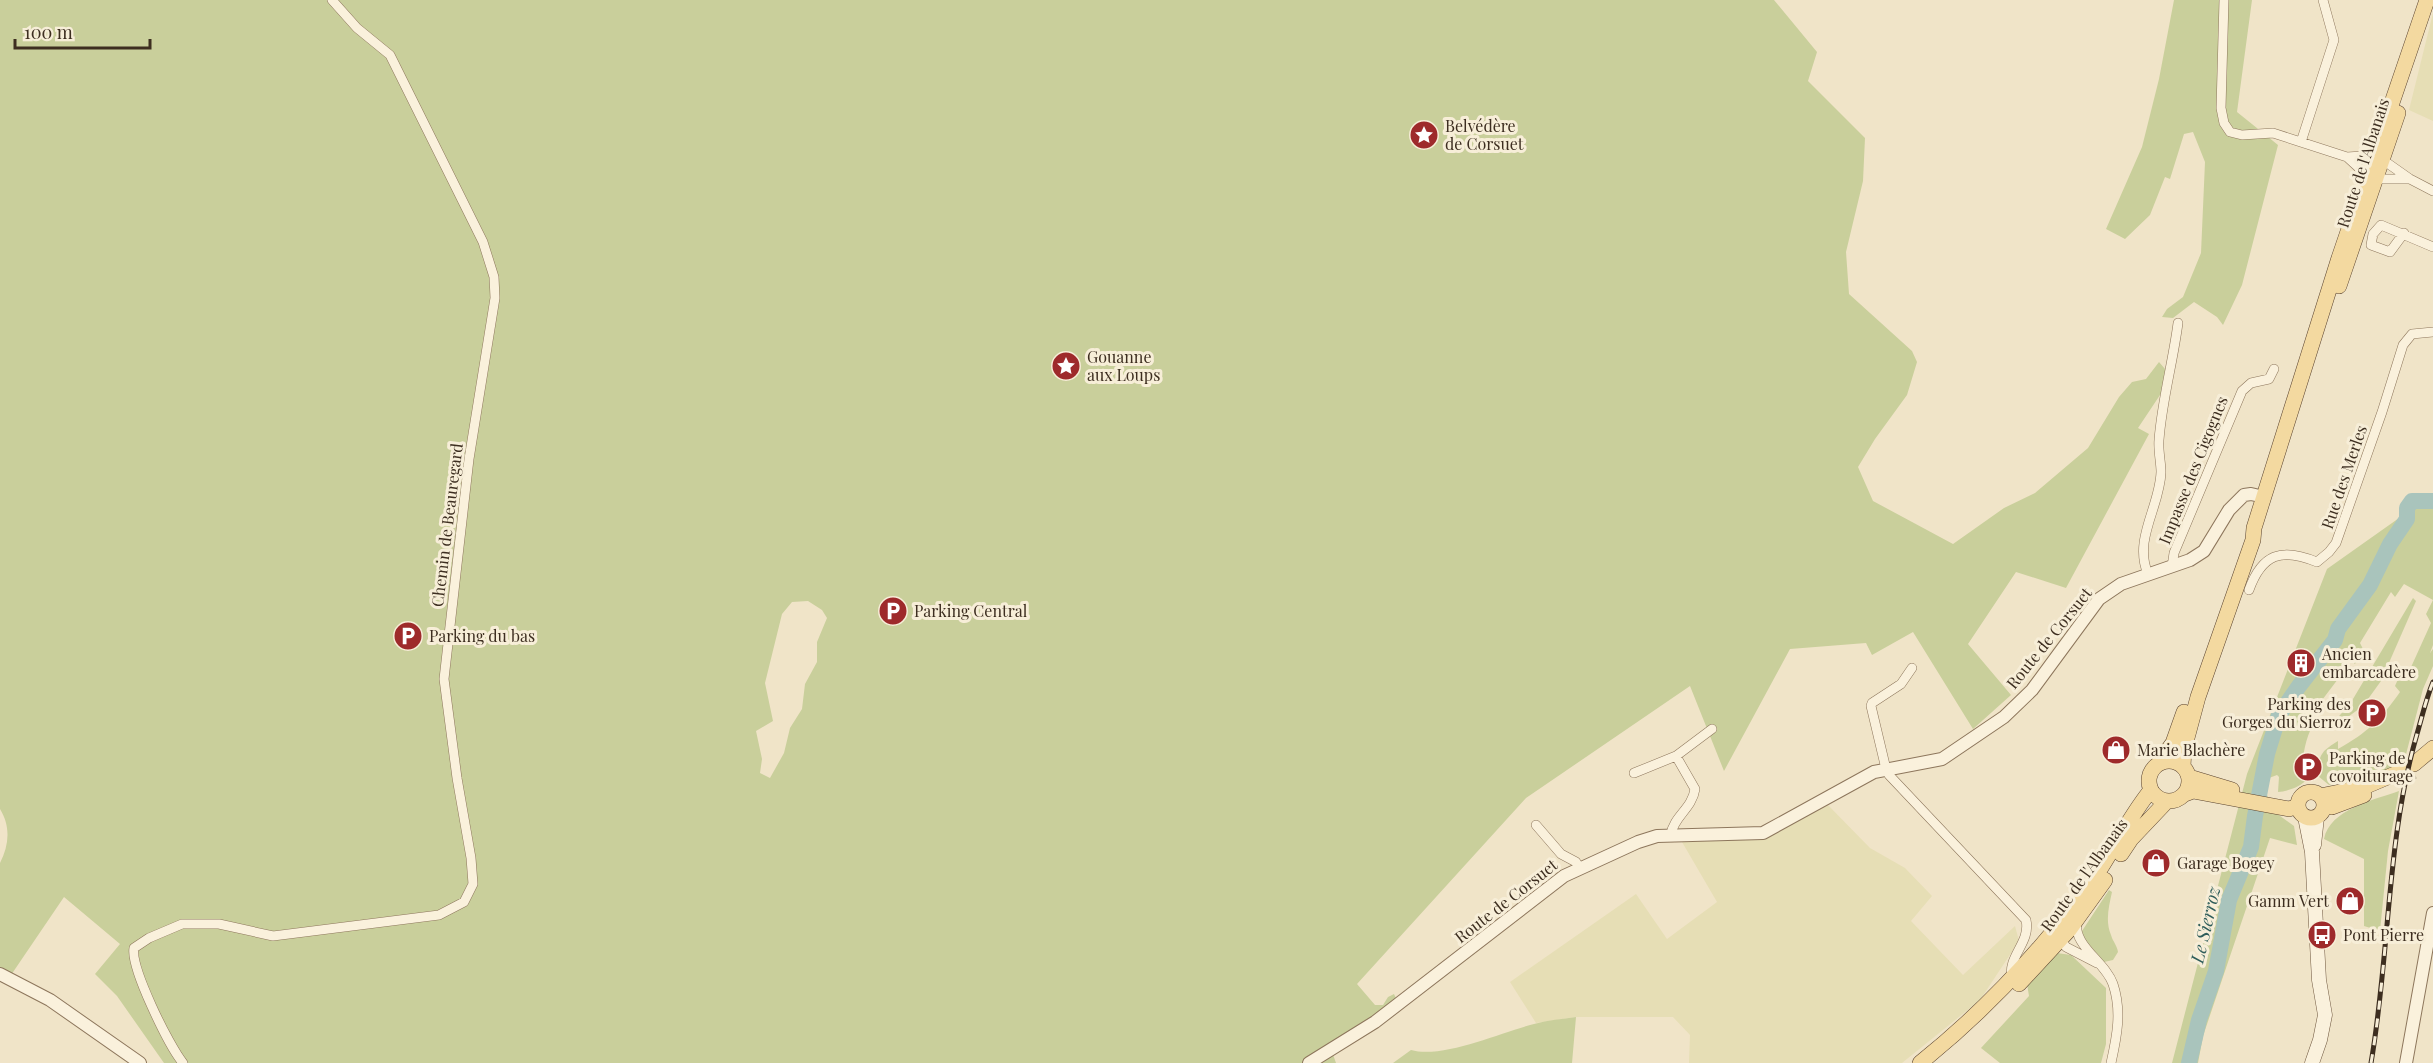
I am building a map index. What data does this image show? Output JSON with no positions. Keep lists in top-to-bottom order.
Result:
{
  "streets": {
    "main road": ["Route de l'Albanais"],
    "street": [
      "Impasse des Cigognes",
      "Rue des Merles",
      "Chemin de Beauregard",
      "Route de Corsuet"
    ]
  },
  "crossings": [
    ["Route de l'Albanais", "Route de Corsuet"],
    ["Impasse des Cigognes", "Route de Corsuet"]
  ],
  "water": ["Le Sierroz"],
  "places": {
    "place": ["Belvédère de Corsuet", "Gouanne aux Loups"],
    "parking": [
      "Parking Central",
      "Parking du bas",
      "Parking des Gorges du Sierroz",
      "Parking de covoiturage"
    ],
    "building": ["Ancien embarcadère"],
    "shop": ["Marie Blachère", "Garage Bogey", "Gamm Vert"],
    "bus stop": ["Pont Pierre"]
  },
  "scale_bar": "100 m"
}
